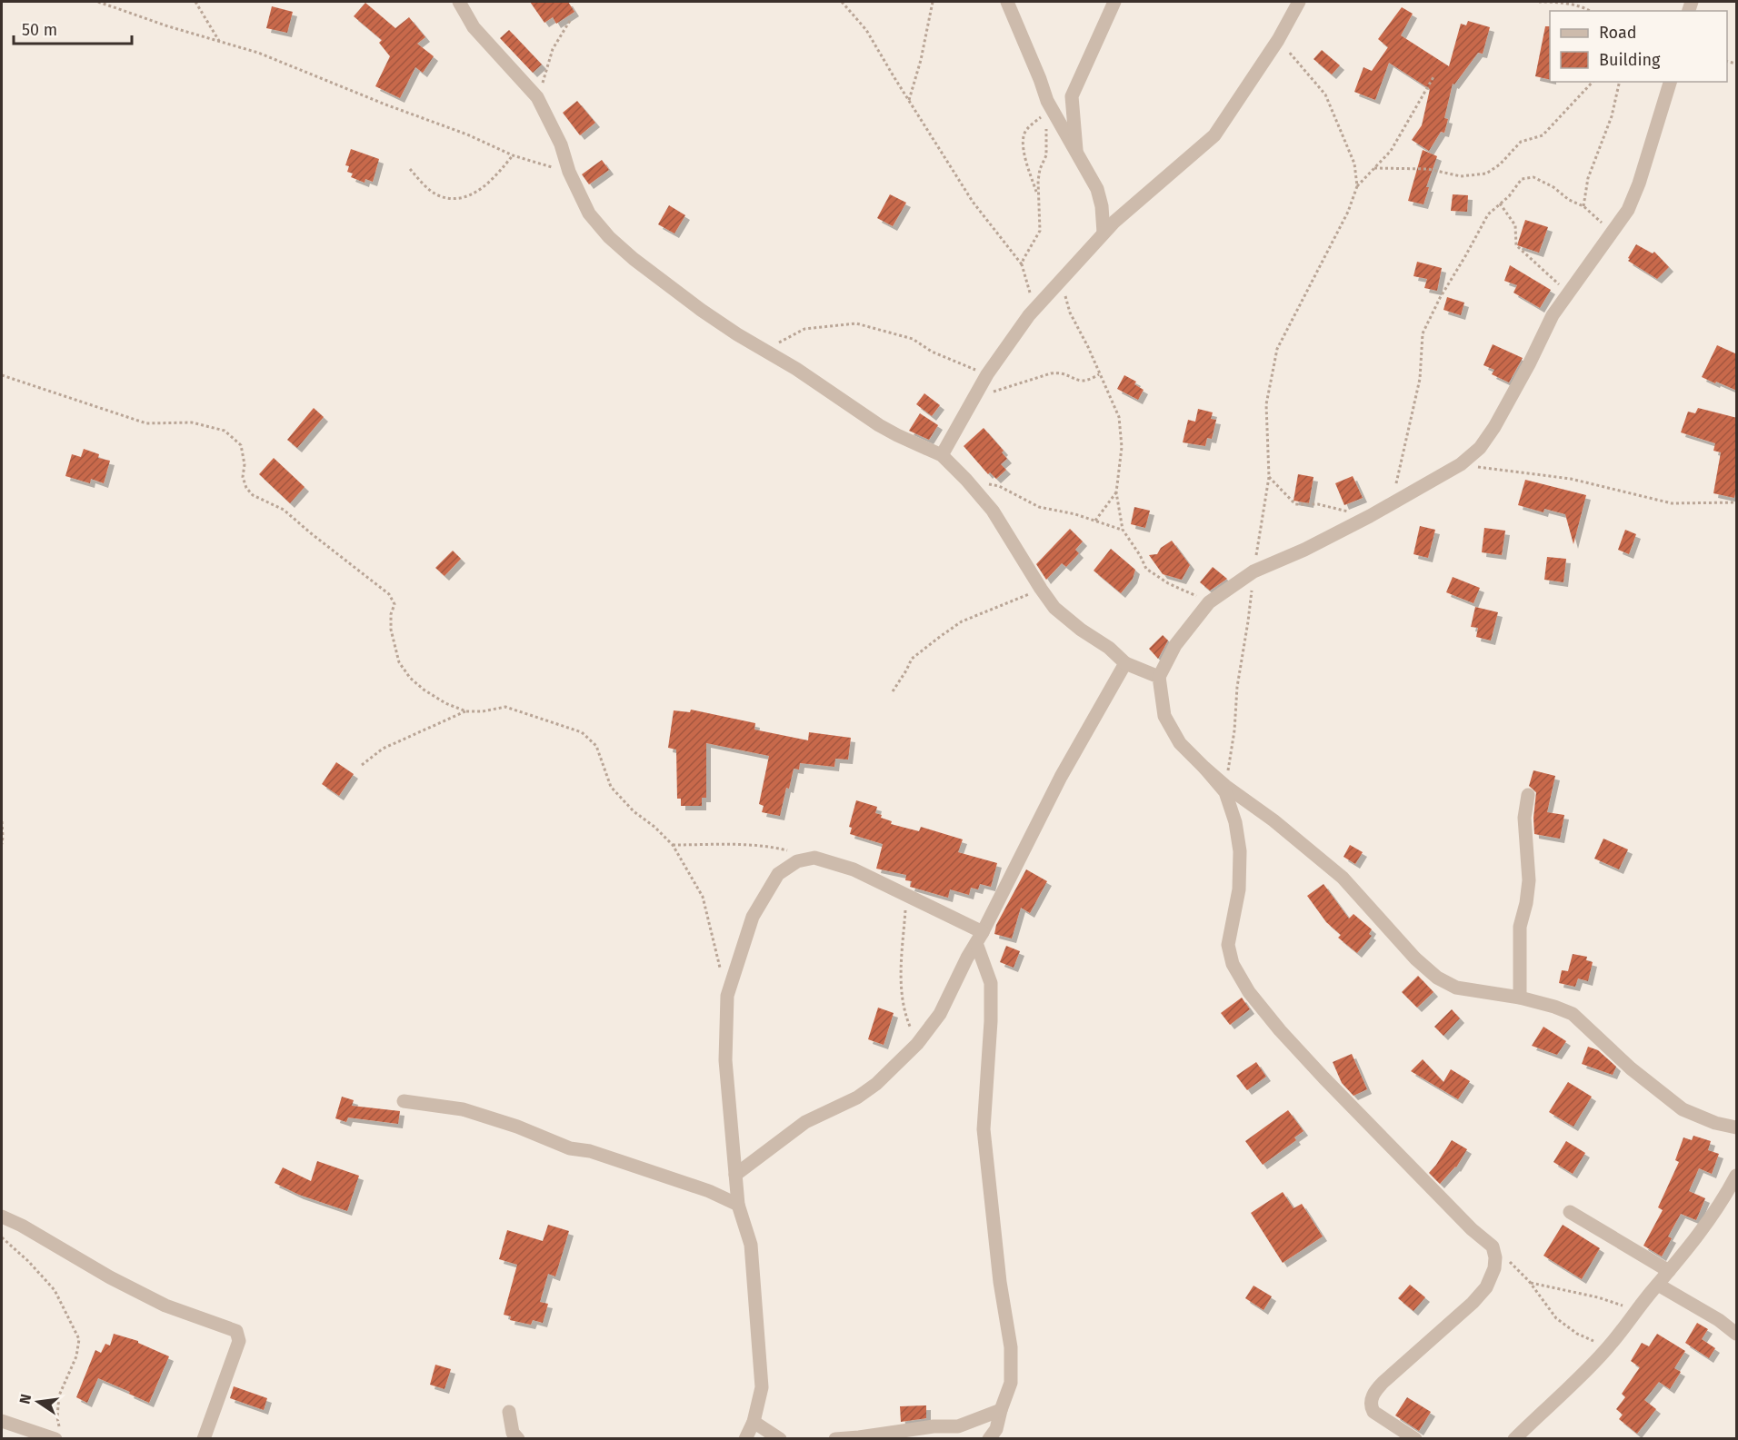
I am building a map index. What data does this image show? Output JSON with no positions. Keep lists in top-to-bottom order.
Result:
{
  "legend": ["Road", "Building"],
  "scale_bar": "50 m",
  "north": "left"
}
